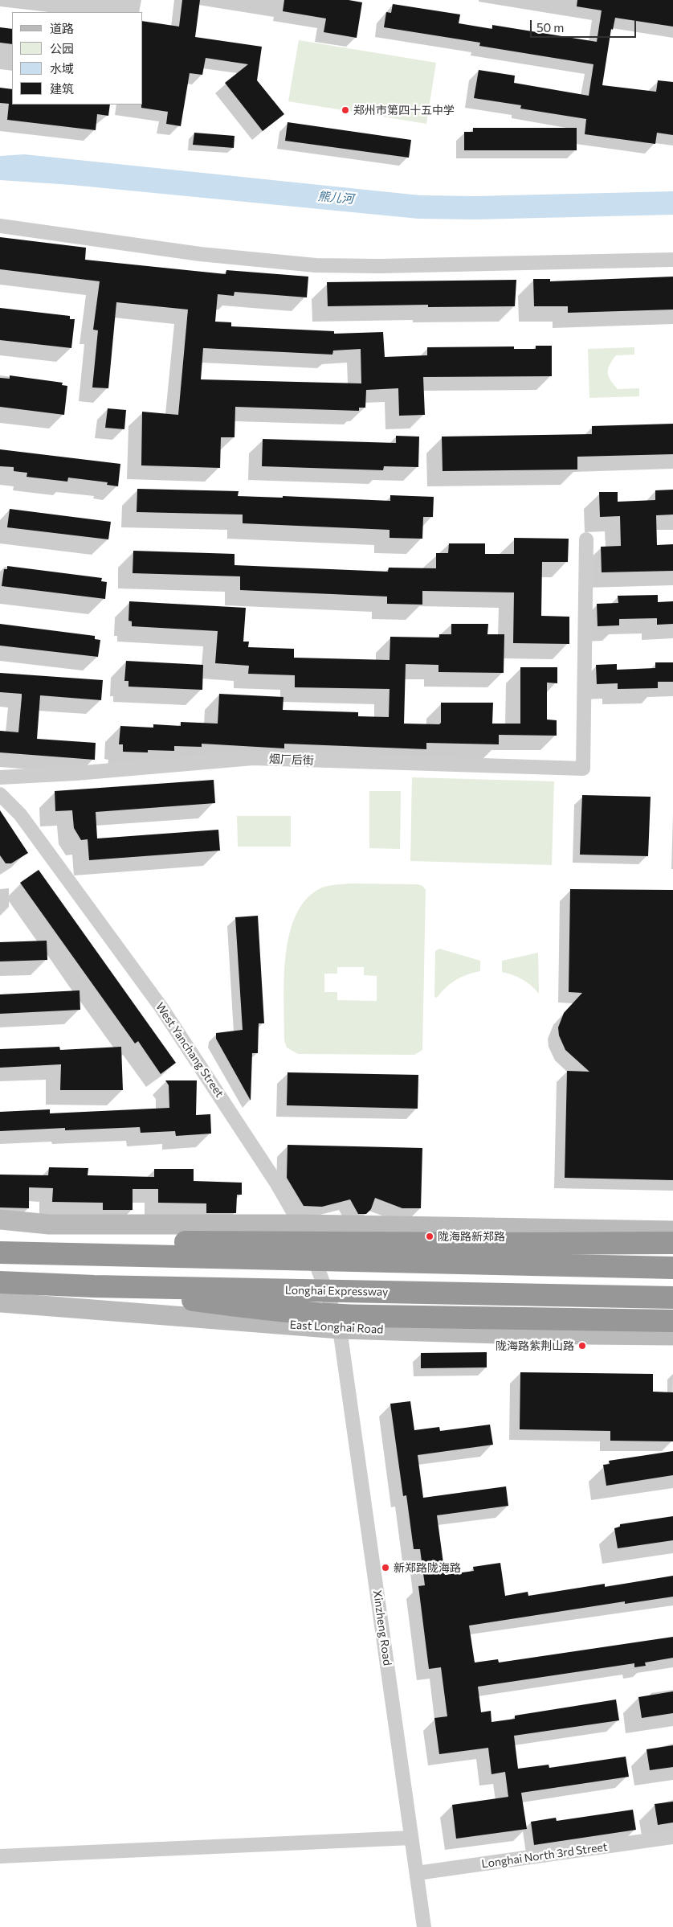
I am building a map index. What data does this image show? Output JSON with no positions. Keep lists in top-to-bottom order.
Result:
{
  "streets": {
    "highway": ["Longhai Expressway"],
    "street": [
      "烟厂后街",
      "West Yanchang Street",
      "East Longhai Road",
      "Xinzheng Road",
      "Longhai North 3rd Street"
    ]
  },
  "crossings": [
    ["West Yanchang Street", "East Longhai Road"],
    ["West Yanchang Street", "Xinzheng Road"],
    ["East Longhai Road", "Xinzheng Road"],
    ["Xinzheng Road", "Longhai North 3rd Street"]
  ],
  "water": ["熊儿河"],
  "places": [
    "郑州市第四十五中学",
    "陇海路新郑路",
    "陇海路紫荆山路",
    "新郑路陇海路"
  ],
  "legend": [
    "道路",
    "公园",
    "水域",
    "建筑"
  ],
  "scale_bar": "50 m"
}
